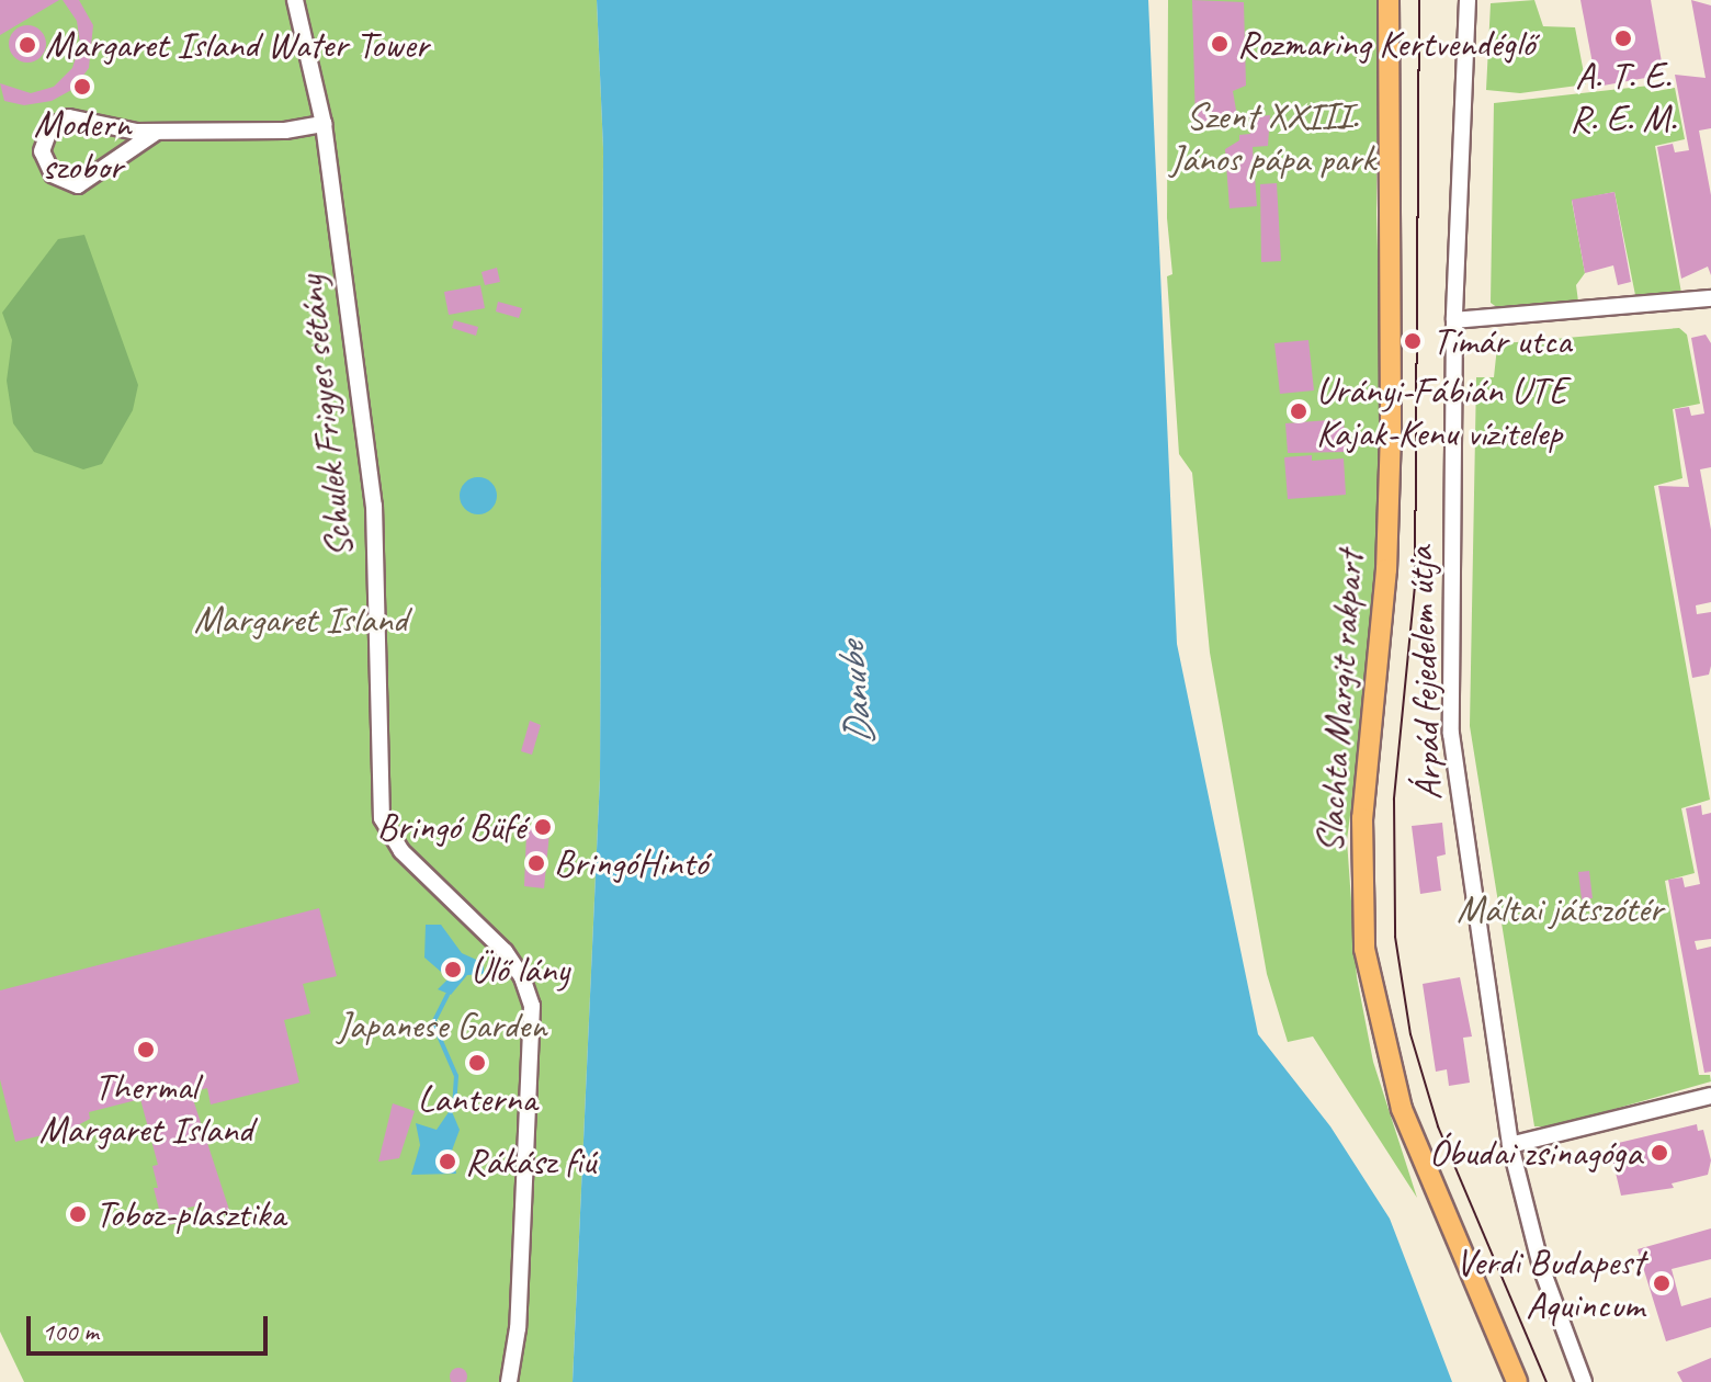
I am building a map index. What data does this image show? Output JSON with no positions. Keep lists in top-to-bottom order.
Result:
{
  "streets": {
    "main road": ["Slachta Margit rakpart"],
    "street": ["Schulek Frigyes sétány", "Árpád fejedelem útja"]
  },
  "water": ["Danube"],
  "parks": [
    "Szent XXIII. János pápa park",
    "Margaret Island",
    "Máltai játszótér",
    "Japanese Garden"
  ],
  "places": [
    "A. T. E. R. E. M.",
    "Rozmaring Kertvendéglő",
    "Margaret Island Water Tower",
    "Modern szobor",
    "Tímár utca",
    "Urányi-Fábián UTE Kajak-Kenu vízitelep",
    "Bringó Büfé",
    "BringóHintó",
    "Ülő lány",
    "Thermal Margaret Island",
    "Lanterna",
    "Óbudai zsinagóga",
    "Rákász fiú",
    "Toboz-plasztika",
    "Verdi Budapest Aquincum"
  ],
  "scale_bar": "100 m"
}
